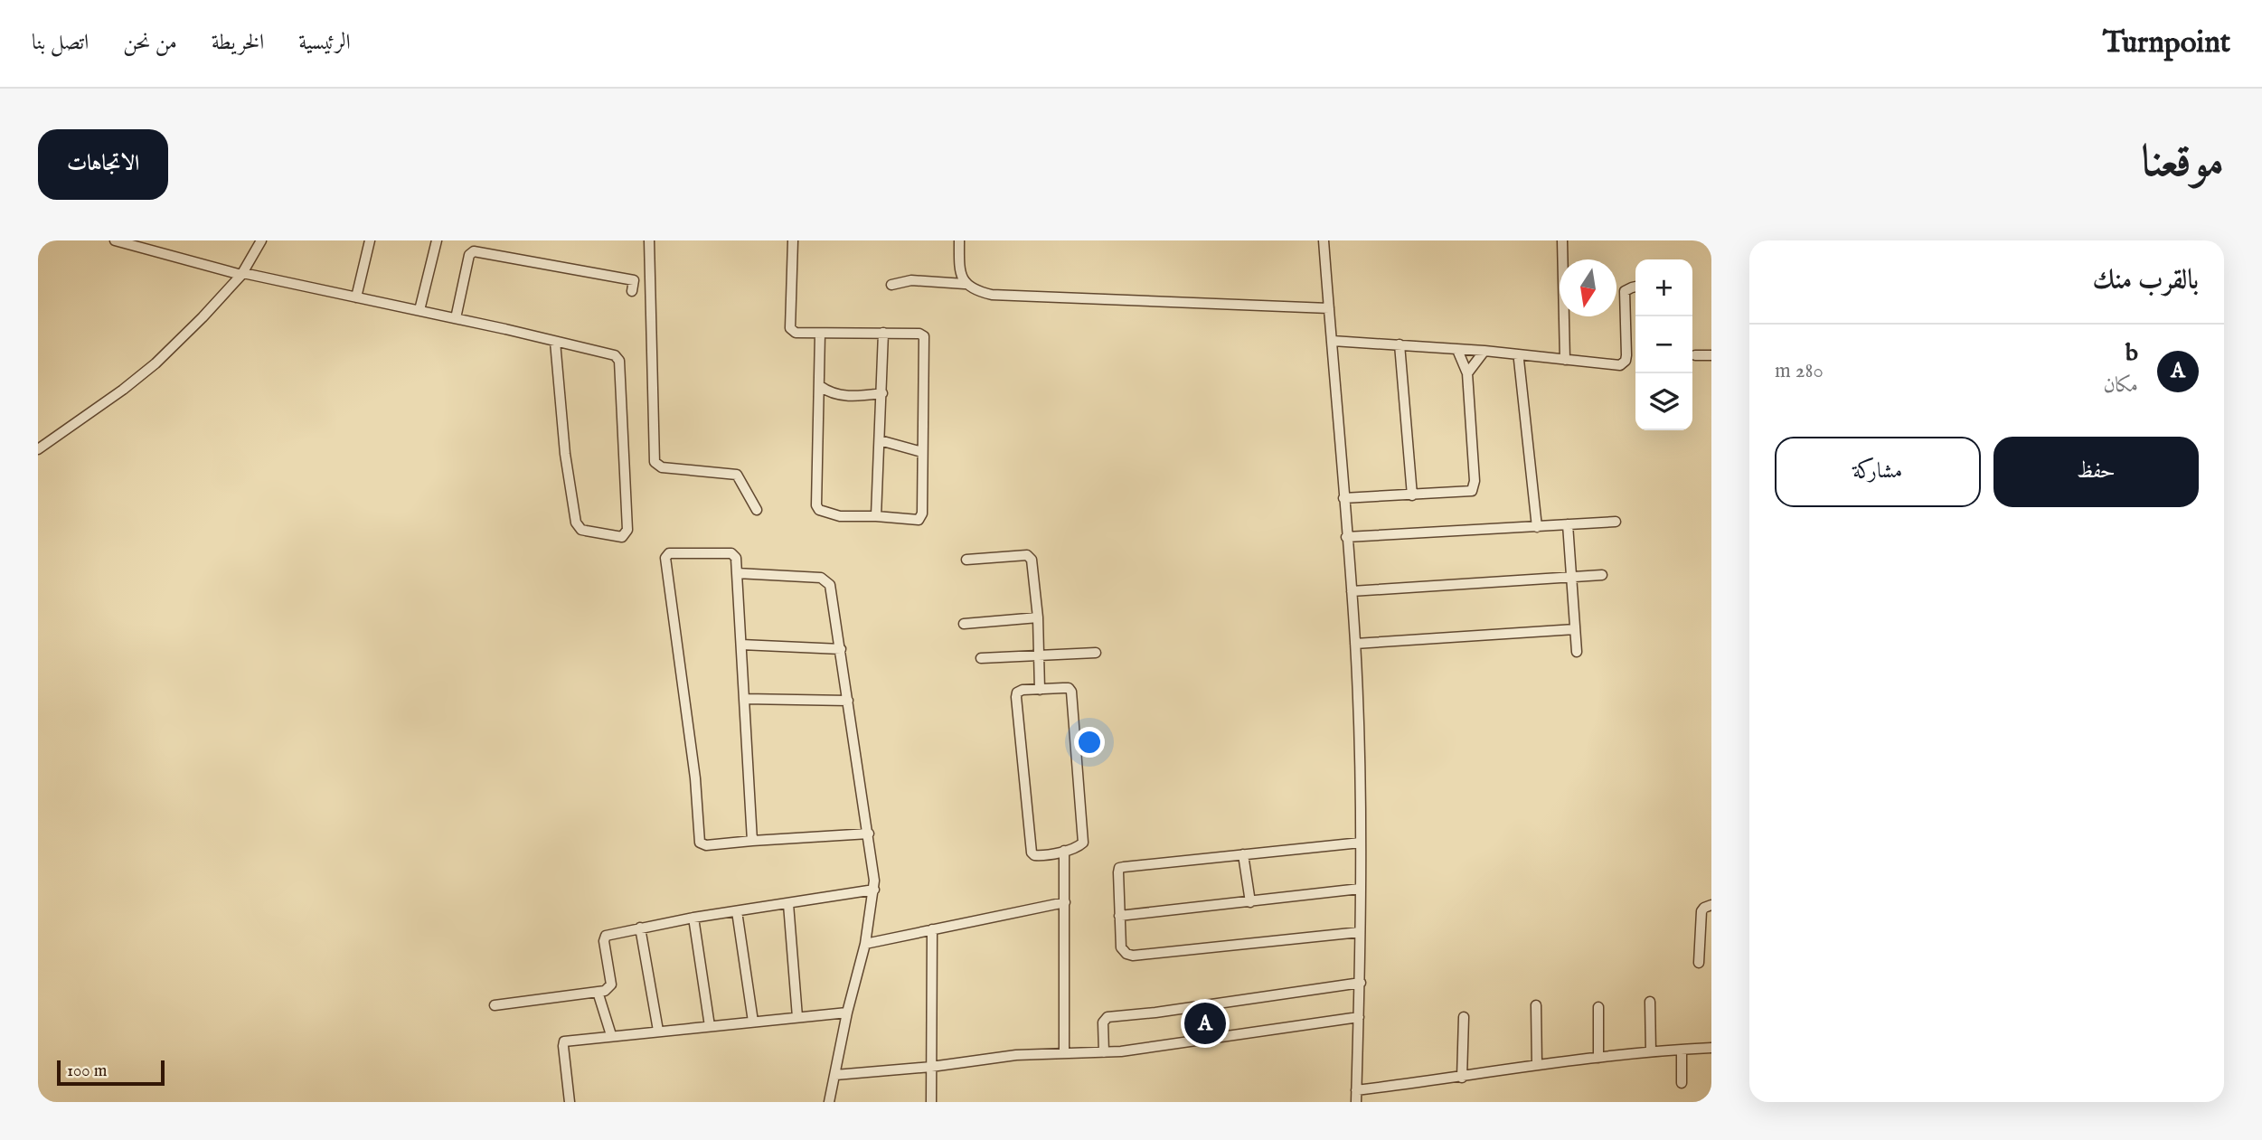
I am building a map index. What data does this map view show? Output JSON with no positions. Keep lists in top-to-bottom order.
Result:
{
  "scale_bar": "100 m",
  "north": "bottom",
  "page": {
    "header": "Turnpoint",
    "nav": [
      "الرئيسية",
      "الخريطة",
      "من نحن",
      "اتصل بنا"
    ],
    "title": "موقعنا",
    "buttons": [
      "الاتجاهات",
      ["حفظ", "مشاركة"]
    ],
    "heading": "بالقرب منك",
    "map_buttons": ["+", "−"],
    "list": [
      {
        "mark": "A",
        "name": "b",
        "note": "مكان",
        "value": "280 m"
      }
    ],
    "pins": "A",
    "scale": "100 m"
  }
}
